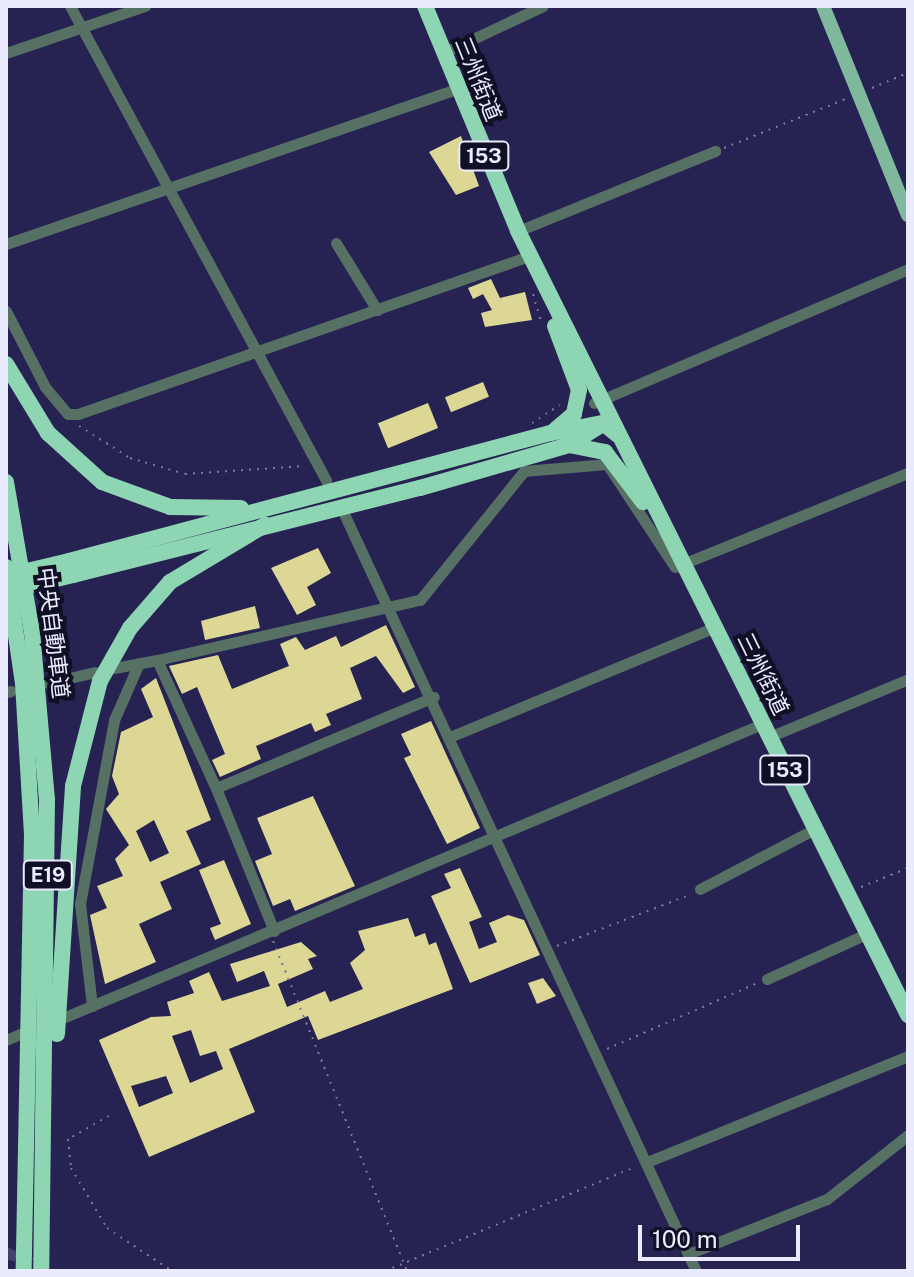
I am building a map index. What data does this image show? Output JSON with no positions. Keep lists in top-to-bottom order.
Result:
{
  "streets": {
    "highway": [
      "三州街道",
      "153",
      "中央自動車道",
      "E19"
    ]
  },
  "scale_bar": "100 m"
}
